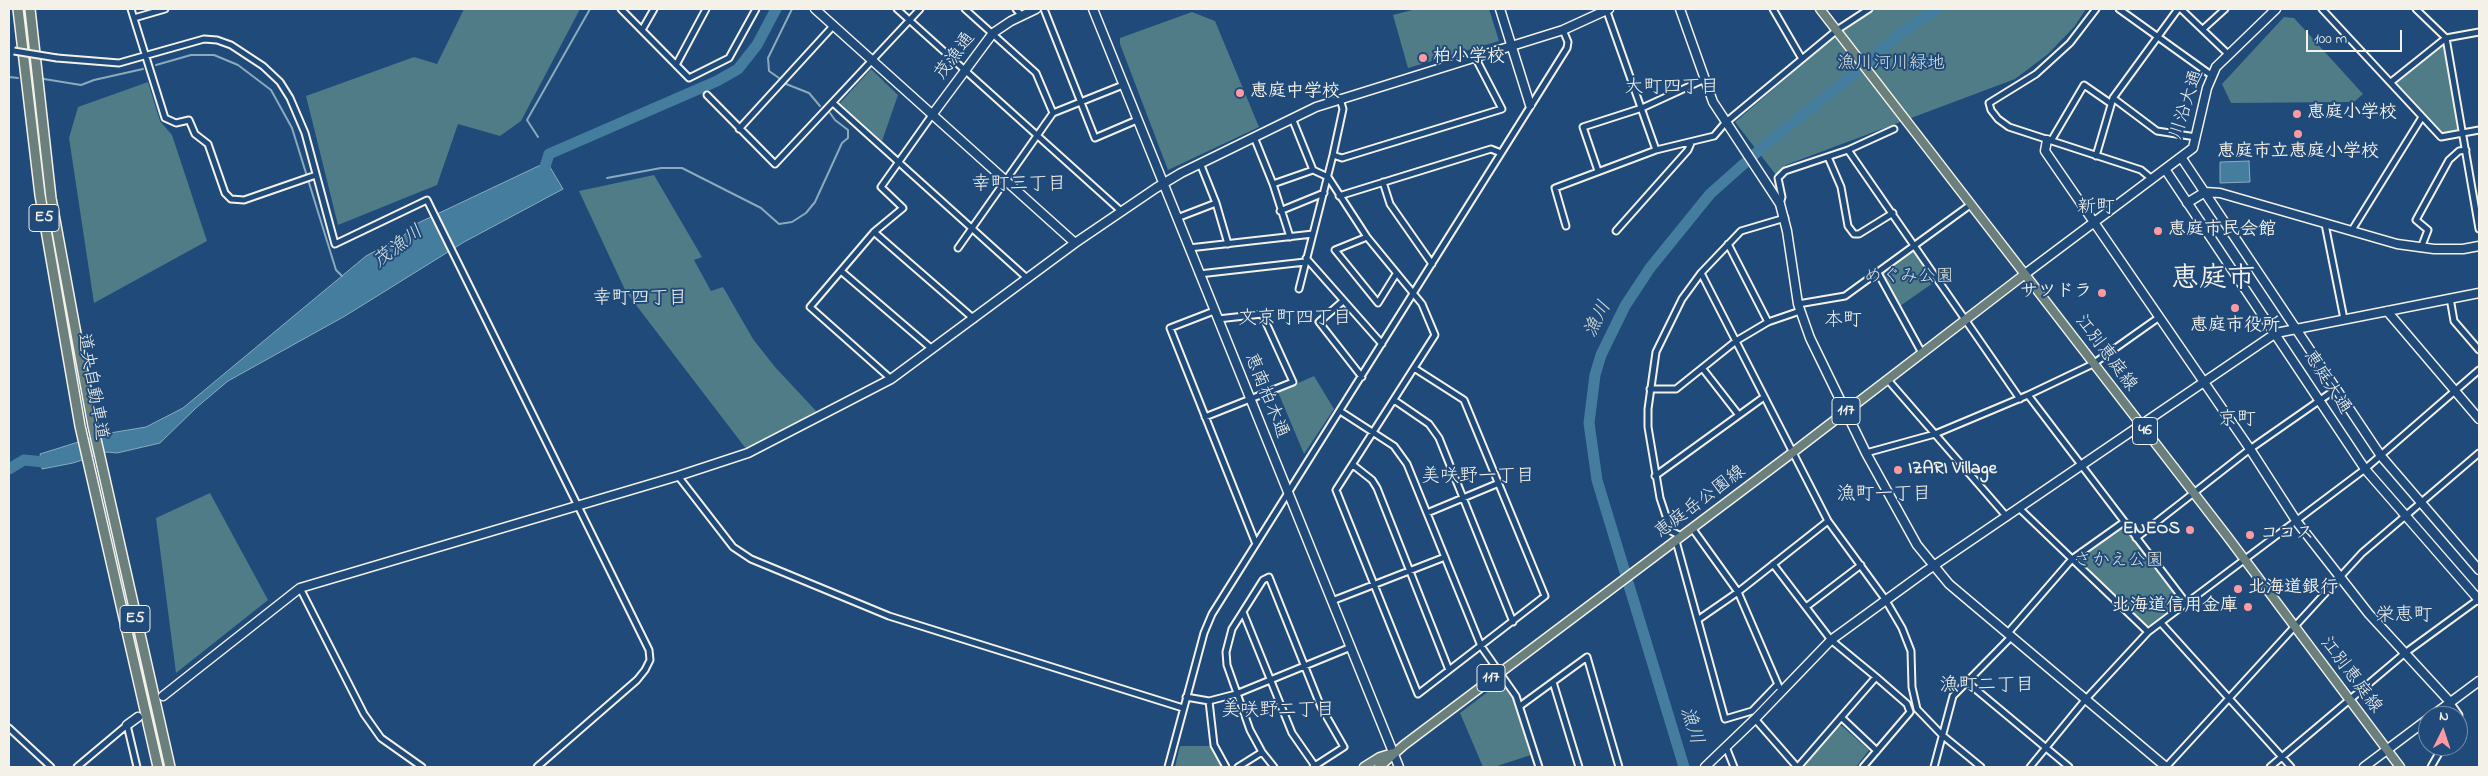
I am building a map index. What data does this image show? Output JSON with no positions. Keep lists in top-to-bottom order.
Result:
{
  "streets": {
    "highway": ["E5", "道央自動車道"],
    "main road": [
      "江別恵庭線",
      "117",
      "46",
      "恵庭岳公園線"
    ],
    "street": [
      "茂漁通",
      "川沿大通",
      "恵庭大通",
      "恵南柏木通"
    ]
  },
  "crossings": [
    ["川沿大通", "江別恵庭線"],
    ["川沿大通", "恵庭大通"],
    ["川沿大通", "恵庭岳公園線"],
    ["江別恵庭線", "恵庭岳公園線"],
    ["恵南柏木通", "恵庭岳公園線"]
  ],
  "districts": [
    "大町四丁目",
    "幸町三丁目",
    "新町",
    "恵庭市",
    "幸町四丁目",
    "文京町四丁目",
    "本町",
    "京町",
    "美咲野一丁目",
    "漁町一丁目",
    "栄恵町",
    "漁町二丁目",
    "美咲野二丁目"
  ],
  "water": ["茂漁川", "漁川"],
  "parks": ["漁川河川緑地", "めぐみ公園", "さかえ公園"],
  "places": [
    "柏小学校",
    "恵庭中学校",
    "恵庭小学校",
    "恵庭市立恵庭小学校",
    "恵庭市民会館",
    "サツドラ",
    "恵庭市役所",
    "IZARI Village",
    "ENEOS",
    "ココス",
    "北海道銀行",
    "北海道信用金庫"
  ],
  "scale_bar": "100 m",
  "north": "top"
}
